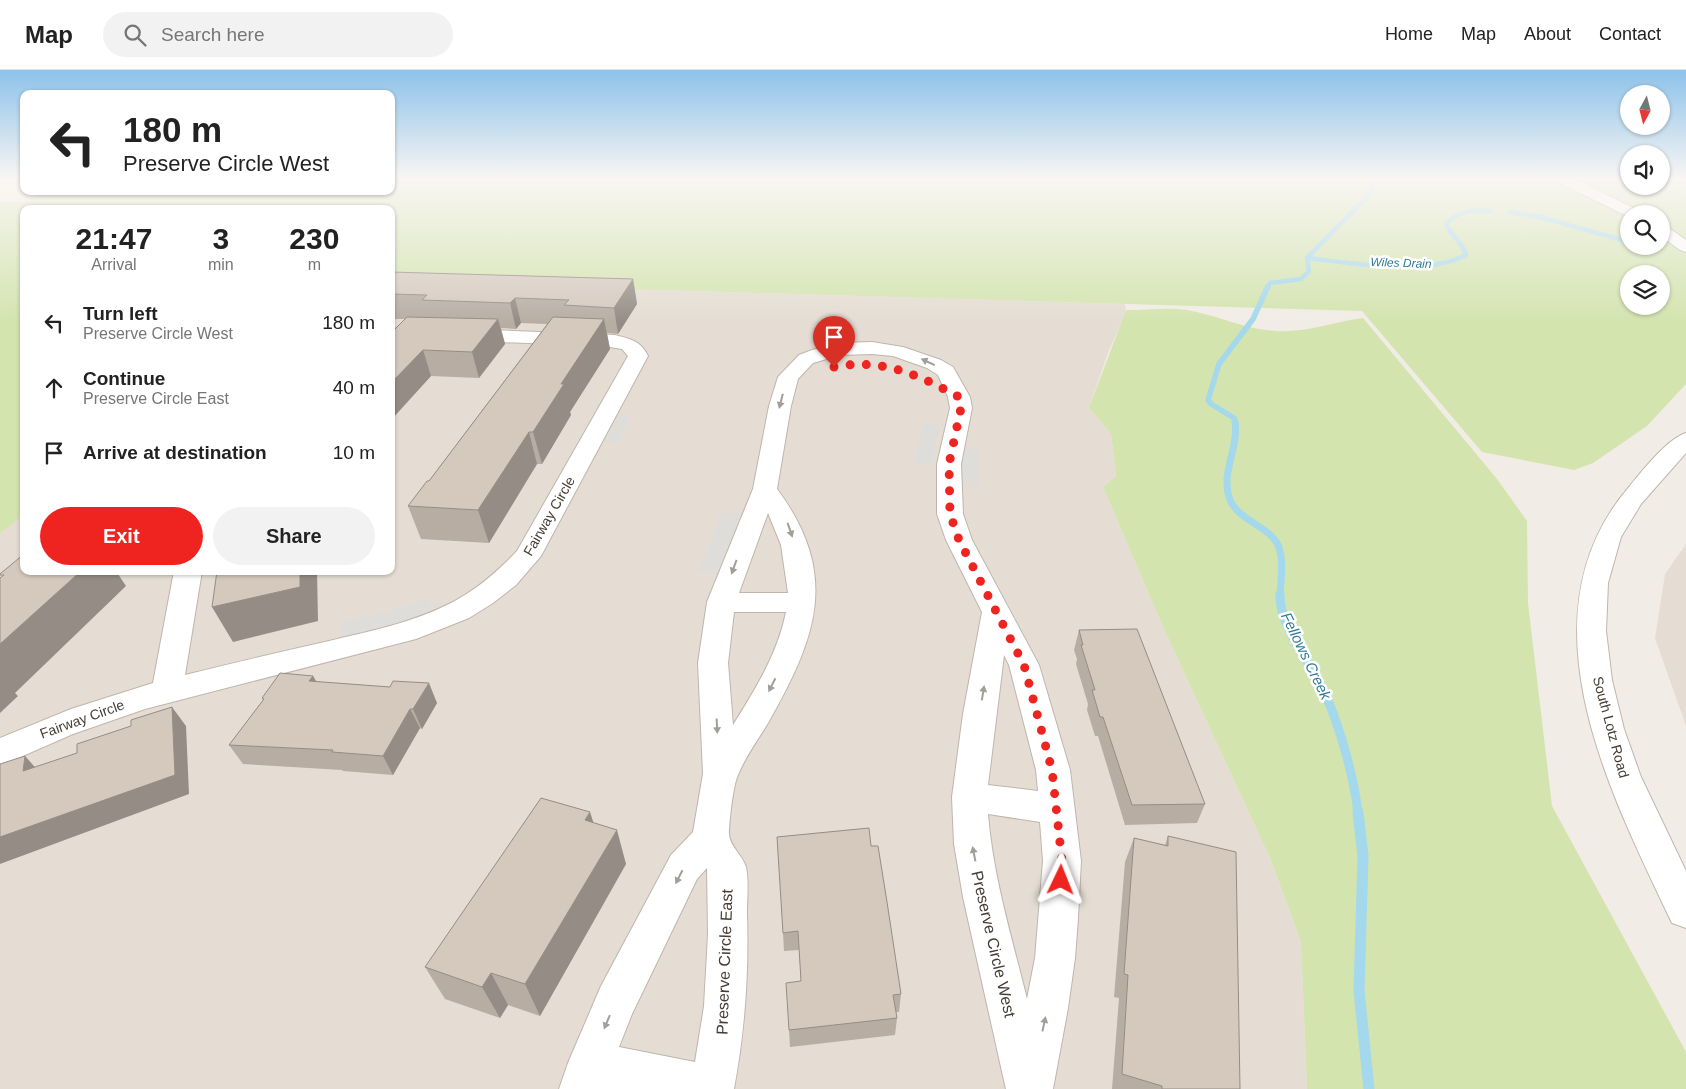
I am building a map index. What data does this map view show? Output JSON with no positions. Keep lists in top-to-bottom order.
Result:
{
  "streets": {
    "street": [
      "Fairway Circle",
      "South Lotz Road",
      "Preserve Circle West",
      "Preserve Circle East"
    ]
  },
  "one_way": ["Preserve Circle East"],
  "water": ["Wiles Drain", "Fellows Creek"],
  "north": "bottom",
  "page": {
    "header": "Map",
    "search": "Search here",
    "nav": [
      "Home",
      "Map",
      "About",
      "Contact"
    ],
    "turn": ["180 m", "Preserve Circle West"],
    "eta": [
      "21:47",
      "Arrival",
      "3",
      "min",
      "230",
      "m"
    ],
    "list": [
      {
        "name": "Turn left",
        "note": "Preserve Circle West",
        "value": "180 m"
      },
      {
        "name": "Continue",
        "note": "Preserve Circle East",
        "value": "40 m"
      },
      {
        "name": "Arrive at destination",
        "value": "10 m"
      }
    ],
    "buttons": ["Exit", "Share"]
  }
}
